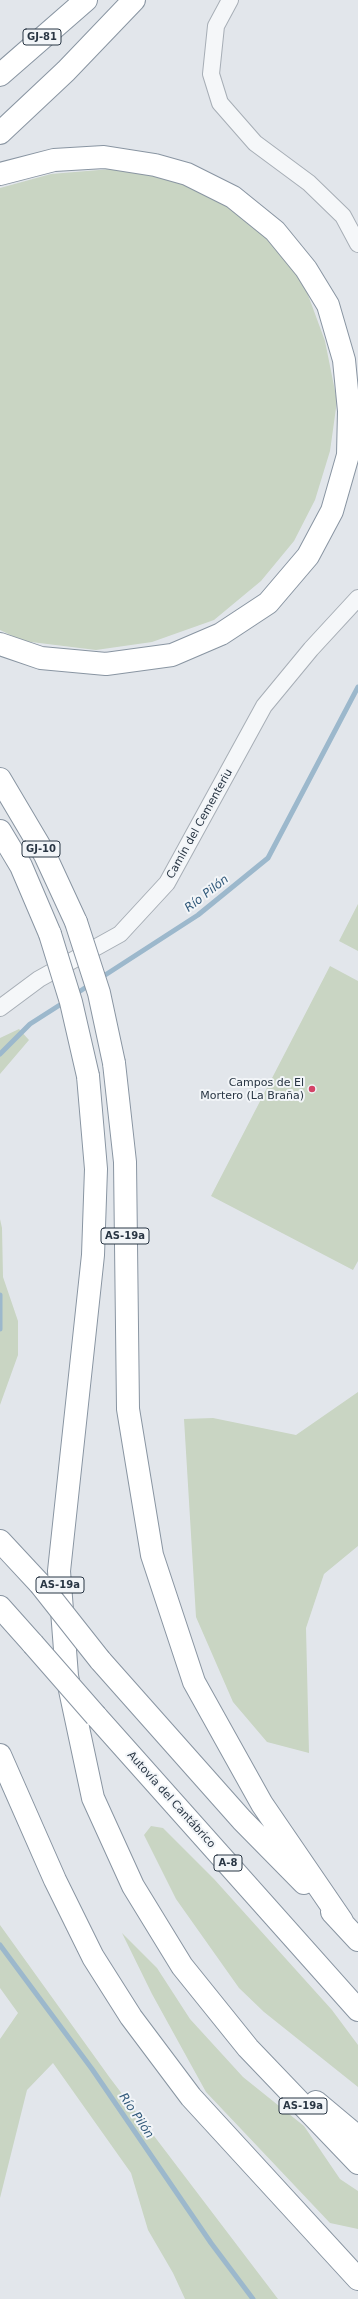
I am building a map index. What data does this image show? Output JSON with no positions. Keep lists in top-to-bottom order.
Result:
{
  "streets": {
    "highway": [
      "GJ-81",
      "GJ-10",
      "AS-19a",
      "Autovía del Cantábrico",
      "A-8"
    ],
    "street": ["Camín del Cementeriu"]
  },
  "crossings": [
    ["GJ-10", "AS-19a"]
  ],
  "water": ["Río Pilón"],
  "places": ["Campos de El Mortero (La Braña)"]
}
